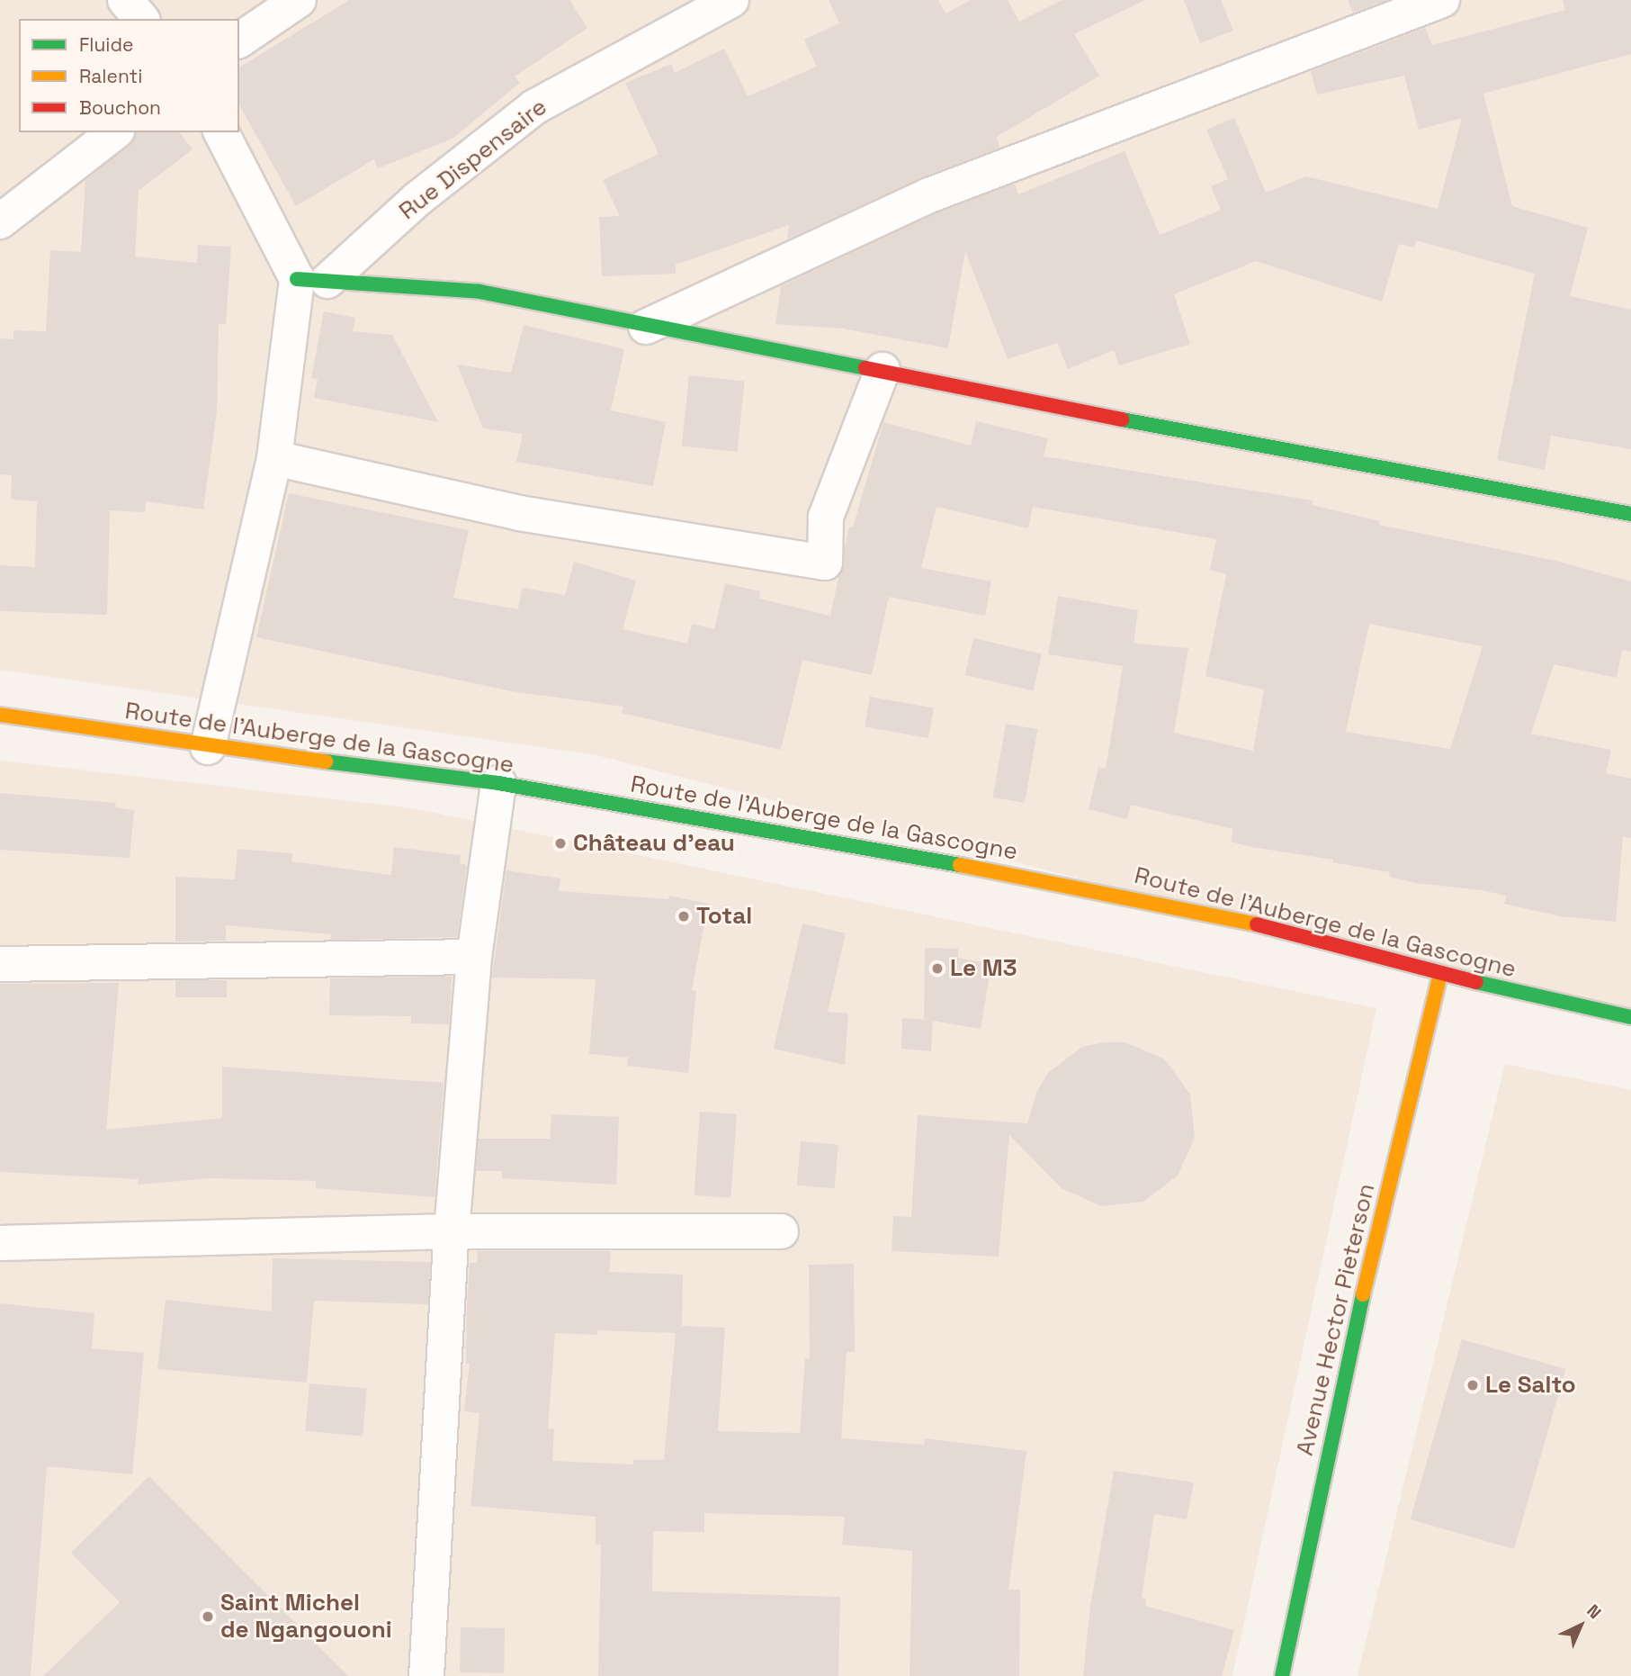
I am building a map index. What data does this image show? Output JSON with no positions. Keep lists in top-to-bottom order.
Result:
{
  "streets": {
    "street": ["Rue Dispensaire", "Route de l'Auberge de la Gascogne", "Avenue Hector Pieterson"]
  },
  "crossings": [
    ["Route de l'Auberge de la Gascogne", "Avenue Hector Pieterson"]
  ],
  "places": [
    "Château d'eau",
    "Total",
    "Le M3",
    "Le Salto",
    "Saint Michel de Ngangouoni"
  ],
  "legend": ["Fluide", "Ralenti", "Bouchon"],
  "north": "top right"
}
